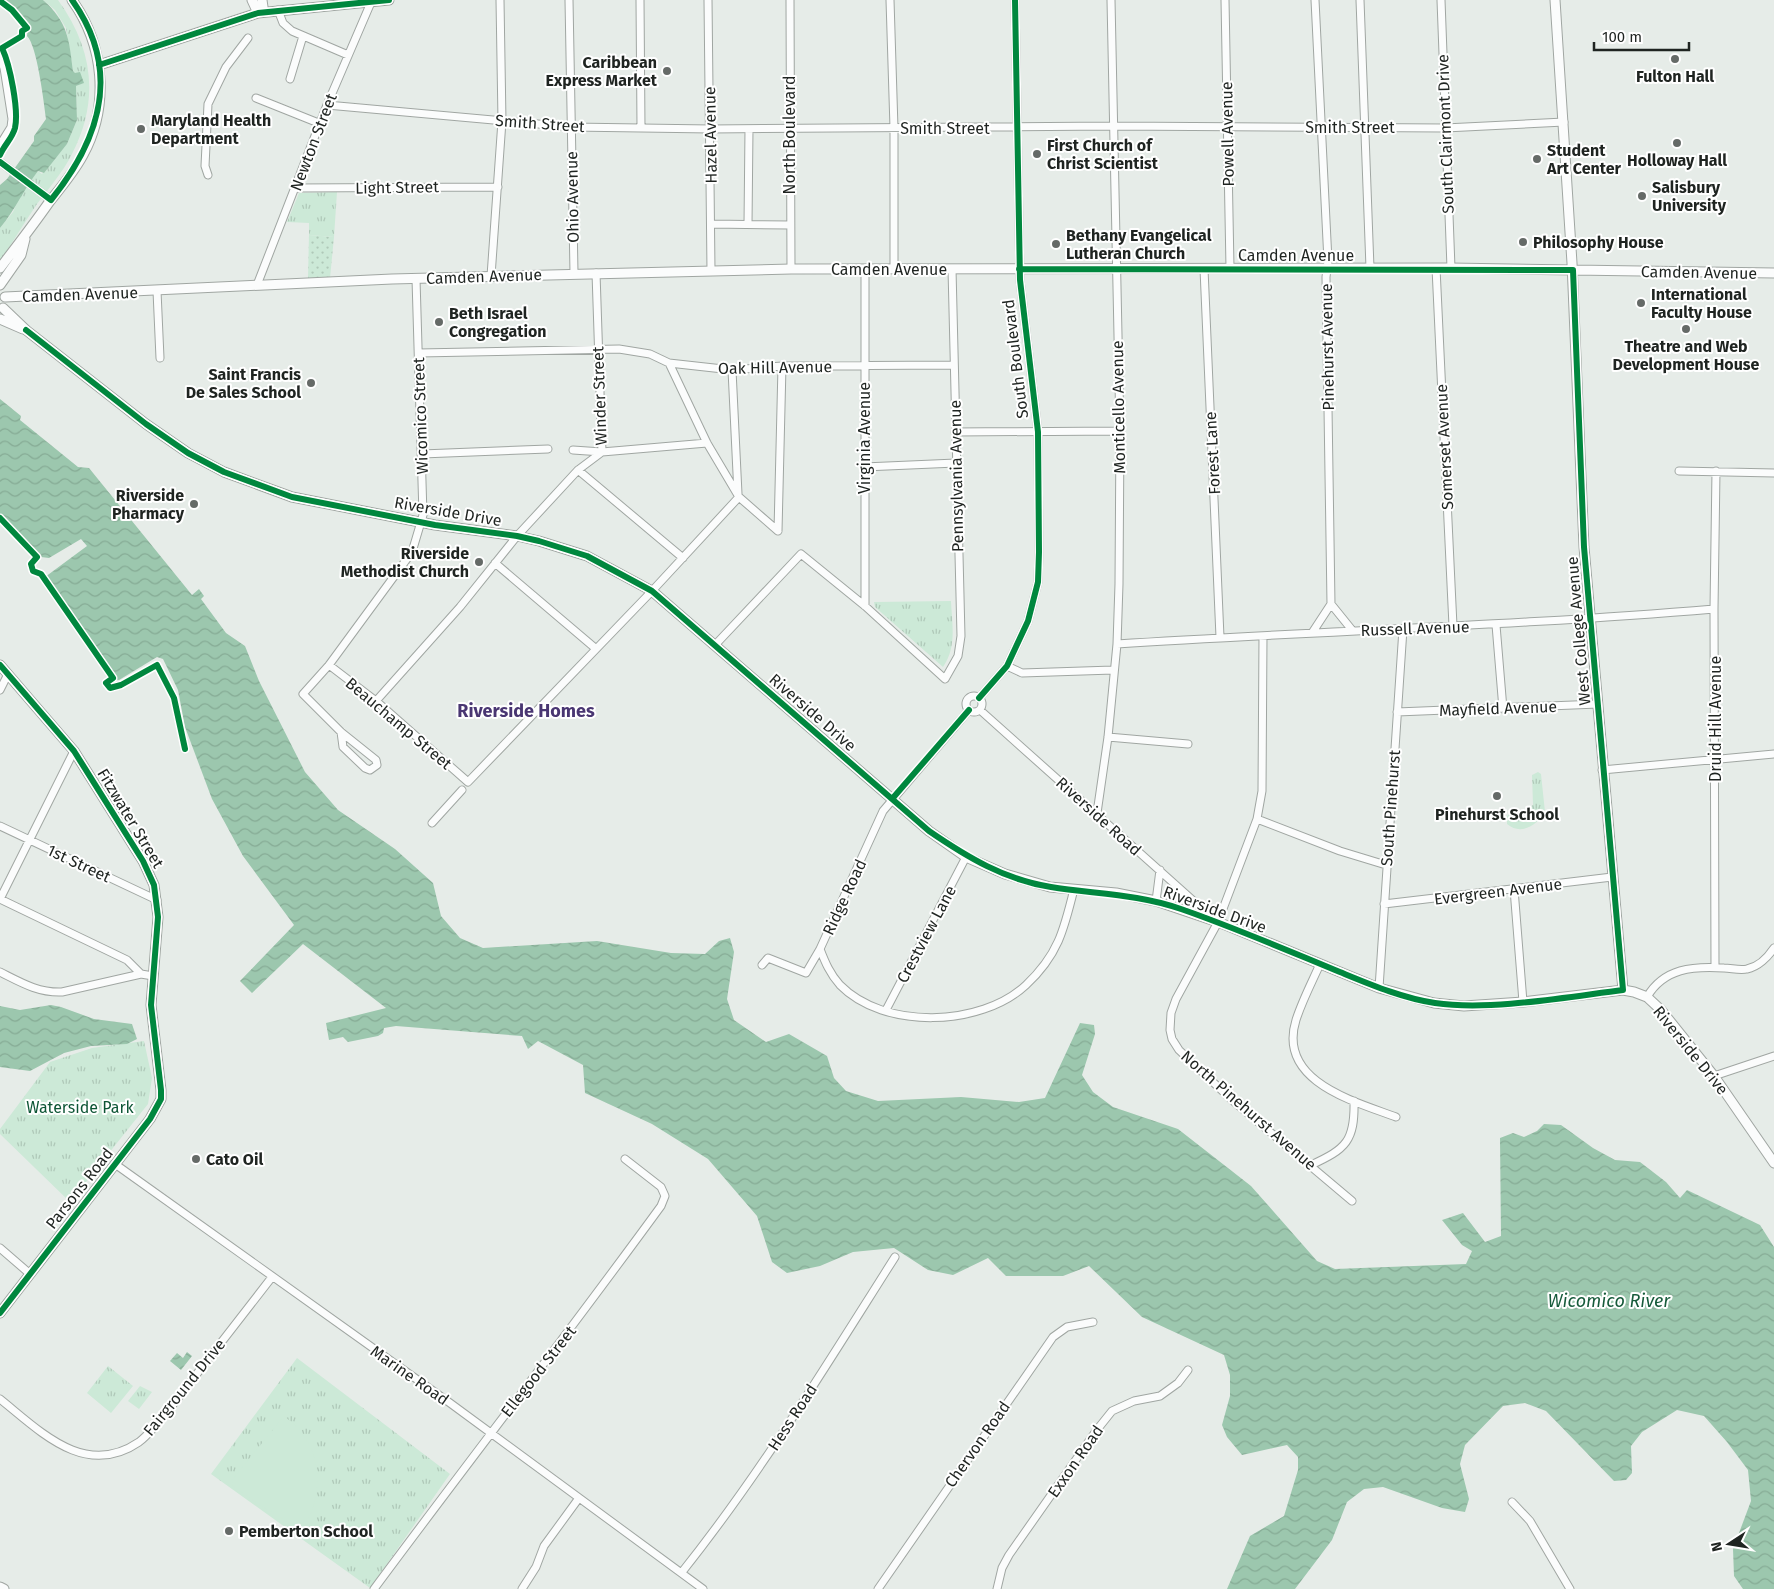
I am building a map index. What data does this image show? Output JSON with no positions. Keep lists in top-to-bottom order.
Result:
{
  "streets": {
    "street": [
      "Smith Street",
      "Powell Avenue",
      "South Clairmont Drive",
      "Hazel Avenue",
      "North Boulevard",
      "Newton Street",
      "Light Street",
      "Ohio Avenue",
      "Camden Avenue",
      "Pinehurst Avenue",
      "South Boulevard",
      "Oak Hill Avenue",
      "Winder Street",
      "Monticello Avenue",
      "Wicomico Street",
      "Virginia Avenue",
      "Somerset Avenue",
      "Forest Lane",
      "Pennsylvania Avenue",
      "Riverside Drive",
      "Russell Avenue",
      "West College Avenue",
      "Mayfield Avenue",
      "Druid Hill Avenue",
      "Beauchamp Street",
      "South Pinehurst",
      "Riverside Road",
      "Fitzwater Street",
      "1st Street",
      "Evergreen Avenue",
      "Ridge Road",
      "Crestview Lane",
      "North Pinehurst Avenue",
      "Parsons Road",
      "Ellegood Street",
      "Marine Road",
      "Fairground Drive",
      "Hess Road",
      "Chervon Road",
      "Exxon Road"
    ]
  },
  "crossings": [
    ["Smith Street", "Powell Avenue"],
    ["Smith Street", "South Clairmont Drive"],
    ["Smith Street", "Hazel Avenue"],
    ["Smith Street", "North Boulevard"],
    ["Smith Street", "Newton Street"],
    ["Smith Street", "Ohio Avenue"],
    ["Smith Street", "Pinehurst Avenue"],
    ["Smith Street", "South Boulevard"],
    ["Smith Street", "Monticello Avenue"],
    ["Smith Street", "West College Avenue"],
    ["Powell Avenue", "Camden Avenue"],
    ["South Clairmont Drive", "Camden Avenue"],
    ["Hazel Avenue", "Camden Avenue"],
    ["North Boulevard", "Camden Avenue"],
    ["Newton Street", "Light Street"],
    ["Newton Street", "Camden Avenue"],
    ["Ohio Avenue", "Camden Avenue"],
    ["Camden Avenue", "Pinehurst Avenue"],
    ["Camden Avenue", "South Boulevard"],
    ["Camden Avenue", "Winder Street"],
    ["Camden Avenue", "Monticello Avenue"],
    ["Camden Avenue", "Wicomico Street"],
    ["Camden Avenue", "Virginia Avenue"],
    ["Camden Avenue", "Somerset Avenue"],
    ["Camden Avenue", "Forest Lane"],
    ["Camden Avenue", "Pennsylvania Avenue"],
    ["Camden Avenue", "West College Avenue"],
    ["South Boulevard", "Riverside Road"],
    ["Oak Hill Avenue", "Winder Street"],
    ["Oak Hill Avenue", "Wicomico Street"],
    ["Oak Hill Avenue", "Virginia Avenue"],
    ["Oak Hill Avenue", "Pennsylvania Avenue"],
    ["Winder Street", "Riverside Drive"],
    ["Winder Street", "Beauchamp Street"],
    ["Monticello Avenue", "Russell Avenue"],
    ["Monticello Avenue", "Riverside Road"],
    ["Wicomico Street", "Riverside Drive"],
    ["Wicomico Street", "Beauchamp Street"],
    ["Virginia Avenue", "Pennsylvania Avenue"],
    ["Somerset Avenue", "Russell Avenue"],
    ["Forest Lane", "Russell Avenue"],
    ["Riverside Drive", "West College Avenue"],
    ["Riverside Drive", "South Pinehurst"],
    ["Riverside Drive", "Riverside Road"],
    ["Riverside Drive", "Ridge Road"],
    ["Riverside Drive", "Crestview Lane"],
    ["Riverside Drive", "North Pinehurst Avenue"],
    ["Russell Avenue", "West College Avenue"],
    ["Russell Avenue", "Druid Hill Avenue"],
    ["Russell Avenue", "South Pinehurst"],
    ["Russell Avenue", "North Pinehurst Avenue"],
    ["West College Avenue", "Mayfield Avenue"],
    ["West College Avenue", "Evergreen Avenue"],
    ["Mayfield Avenue", "South Pinehurst"],
    ["South Pinehurst", "Evergreen Avenue"],
    ["Riverside Road", "North Pinehurst Avenue"],
    ["Fitzwater Street", "1st Street"],
    ["Fitzwater Street", "Parsons Road"],
    ["Ridge Road", "Crestview Lane"],
    ["Parsons Road", "Marine Road"],
    ["Ellegood Street", "Marine Road"],
    ["Marine Road", "Fairground Drive"],
    ["Marine Road", "Hess Road"]
  ],
  "districts": ["Riverside Homes"],
  "water": ["Wicomico River"],
  "parks": ["Waterside Park"],
  "places": [
    "Fulton Hall",
    "Caribbean Express Market",
    "Maryland Health Department",
    "Holloway Hall",
    "First Church of Christ Scientist",
    "Student Art Center",
    "Salisbury University",
    "Philosophy House",
    "Bethany Evangelical Lutheran Church",
    "International Faculty House",
    "Beth Israel Congregation",
    "Theatre and Web Development House",
    "Saint Francis De Sales School",
    "Riverside Pharmacy",
    "Riverside Methodist Church",
    "Pinehurst School",
    "Cato Oil",
    "Pemberton School"
  ],
  "scale_bar": "100 m",
  "north": "left"
}
